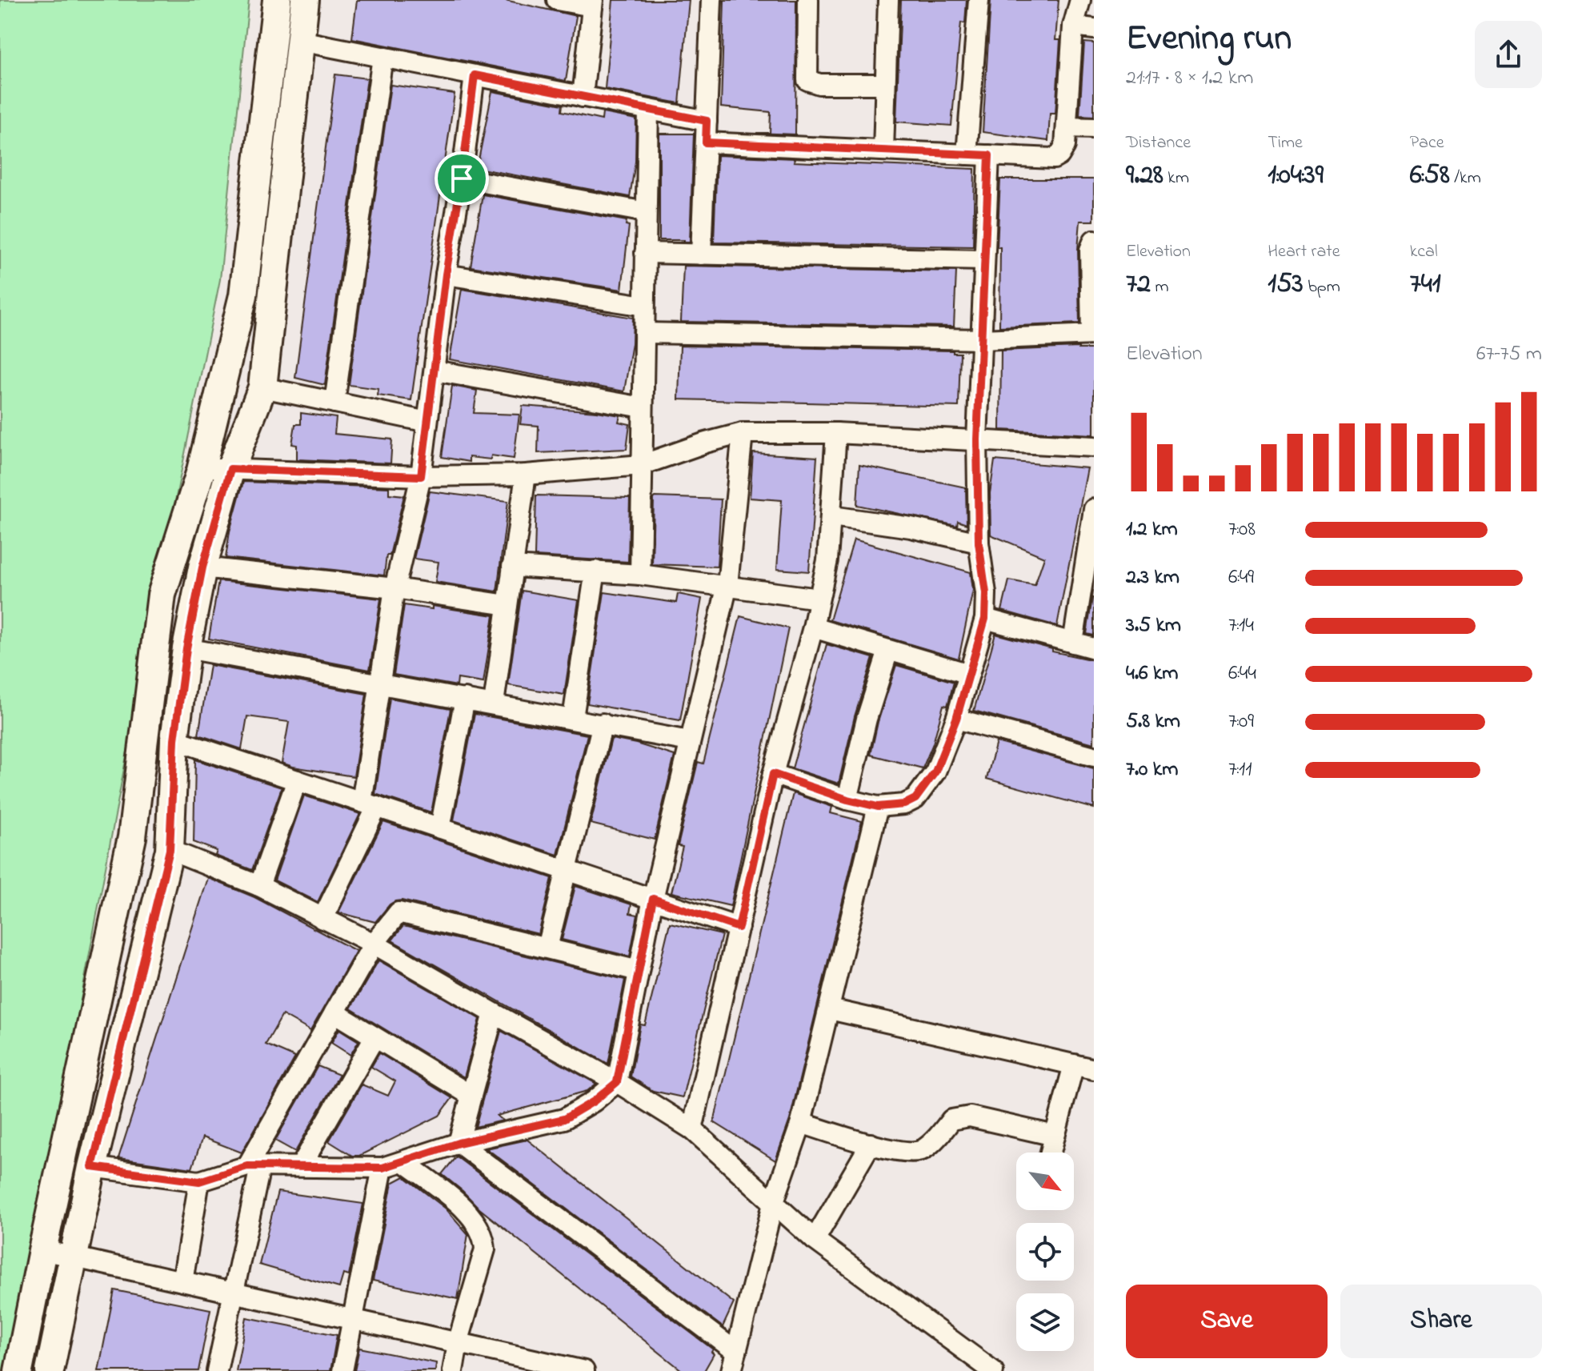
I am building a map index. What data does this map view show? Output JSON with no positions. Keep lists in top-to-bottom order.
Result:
{
  "north": "bottom right",
  "page": {
    "heading": ["Evening run", "21:17 · 8 × 1.2 km"],
    "stats": [
      ["Distance", "9.28 km"],
      ["Time", "1:04:39"],
      ["Pace", "6:58 /km"],
      ["Elevation", "72 m"],
      ["Heart rate", "153 bpm"],
      ["kcal", "741"]
    ],
    "chart": ["Elevation", "67–75 m"],
    "list": [
      {
        "name": "1.2 km",
        "note": "7:08"
      },
      {
        "name": "2.3 km",
        "note": "6:49"
      },
      {
        "name": "3.5 km",
        "note": "7:14"
      },
      {
        "name": "4.6 km",
        "note": "6:44"
      },
      {
        "name": "5.8 km",
        "note": "7:09"
      },
      {
        "name": "7.0 km",
        "note": "7:11"
      }
    ],
    "buttons": ["Save", "Share"]
  }
}
